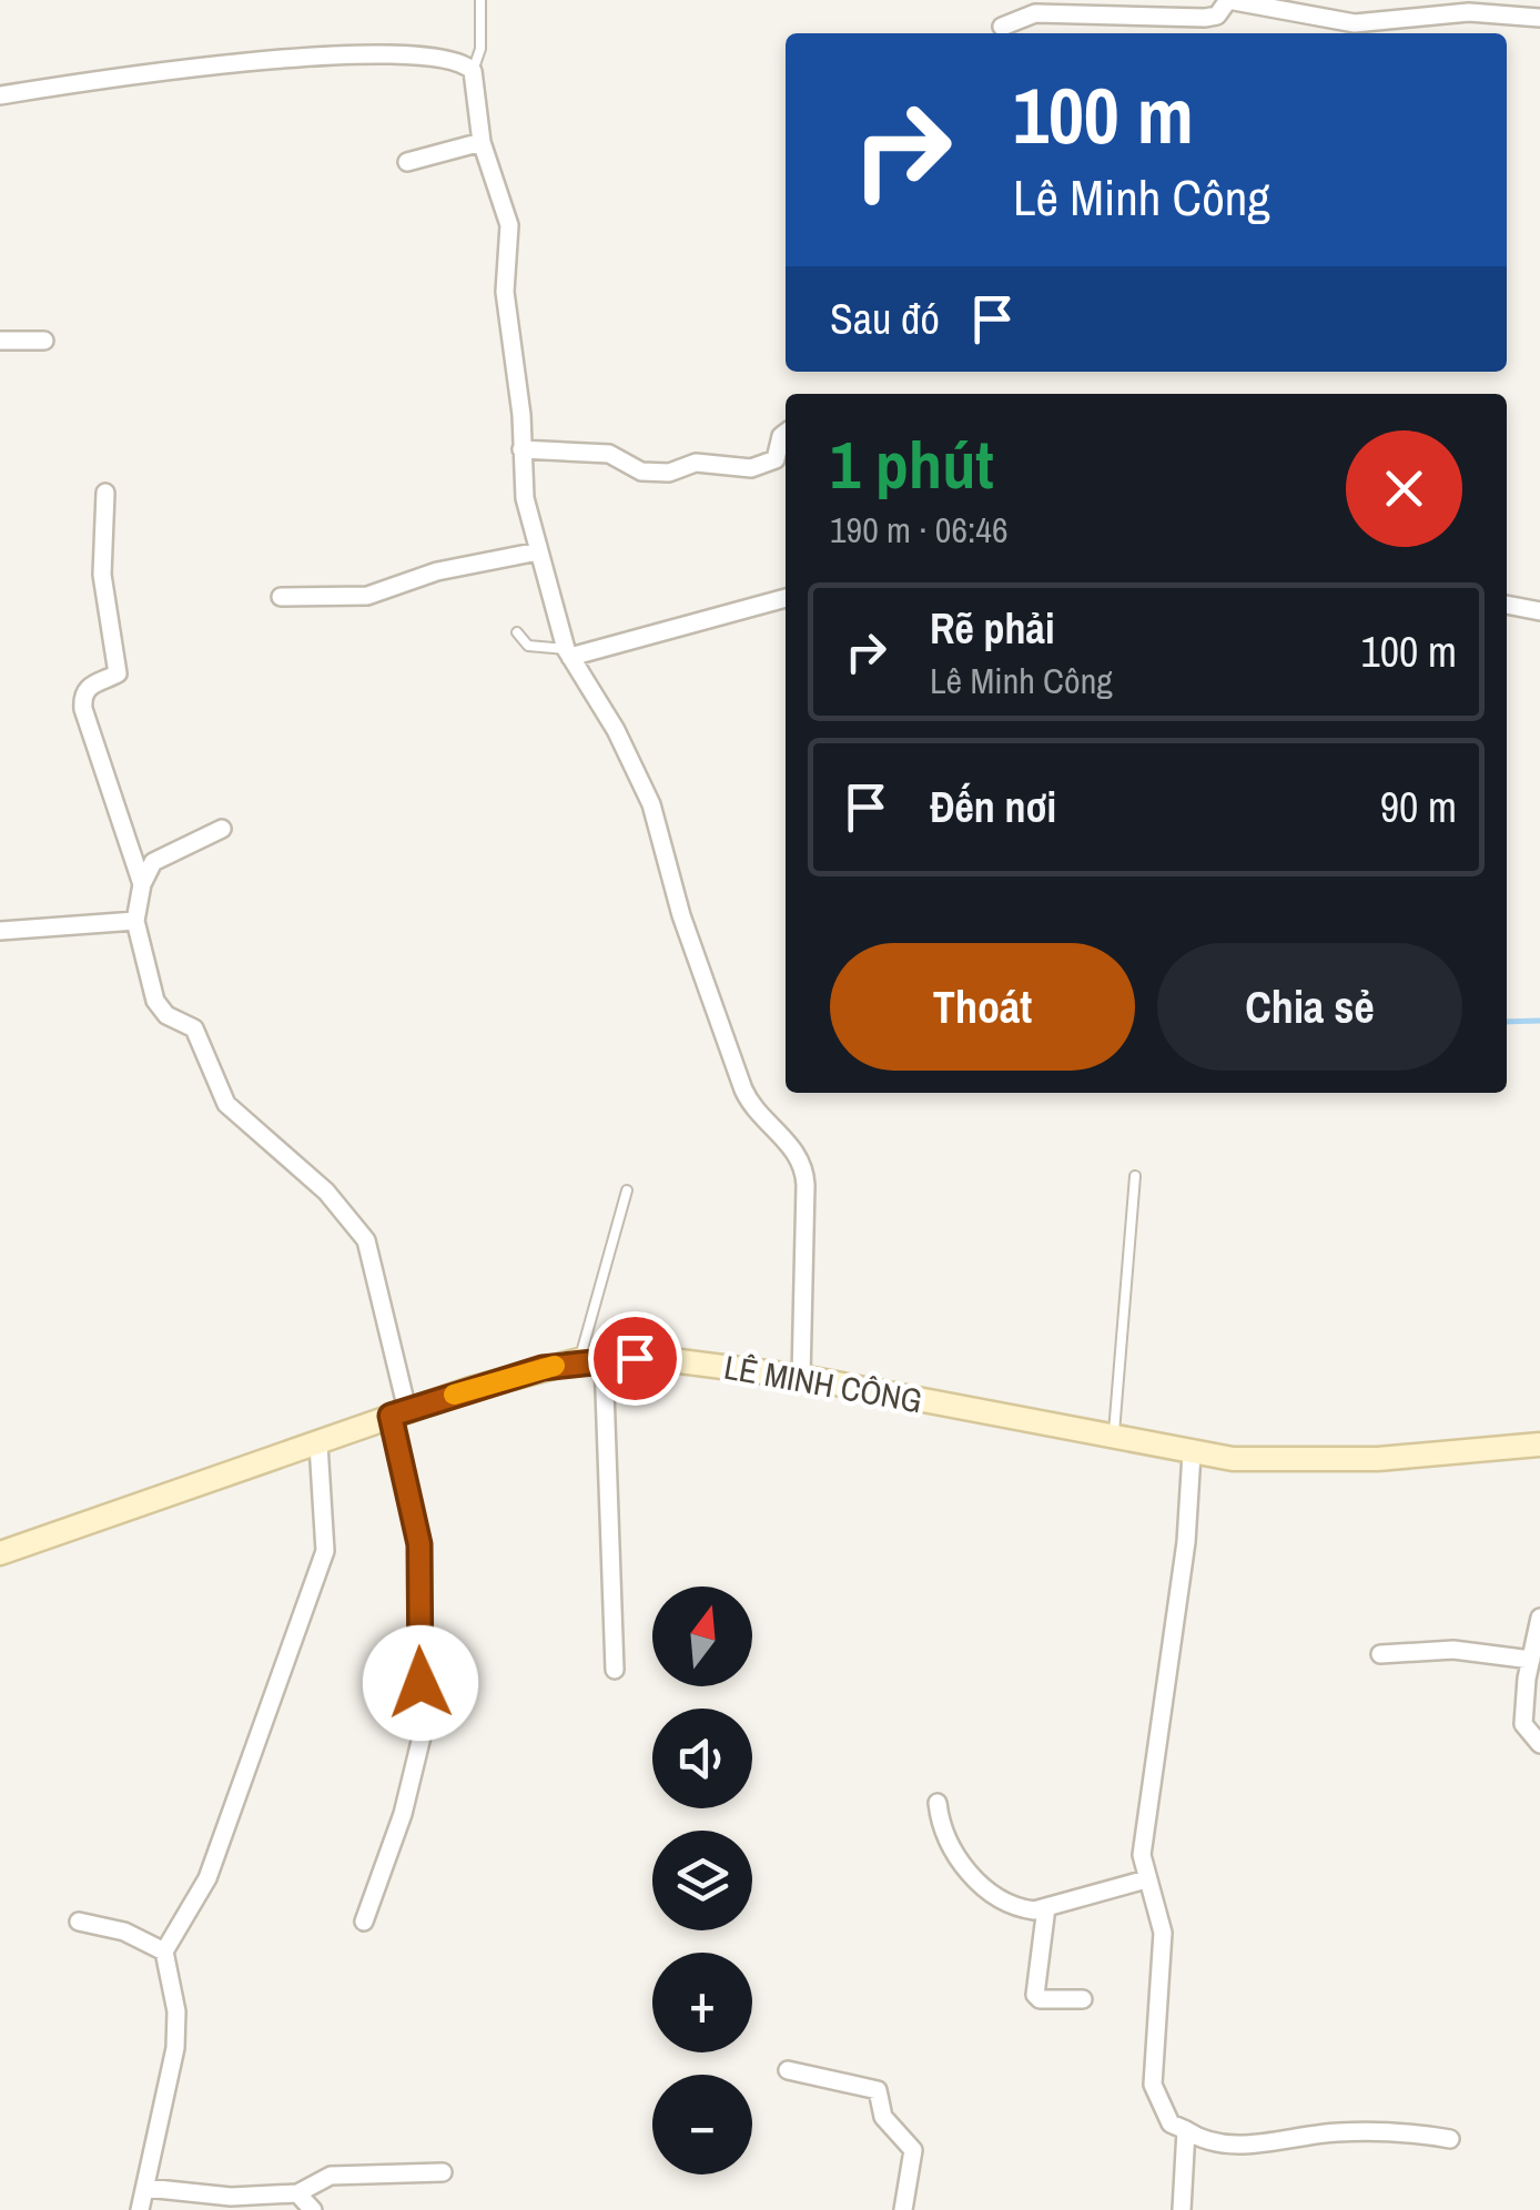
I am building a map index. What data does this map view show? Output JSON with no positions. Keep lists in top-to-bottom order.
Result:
{
  "streets": {
    "main road": ["LÊ MINH CÔNG"]
  },
  "north": "top",
  "page": {
    "turn": ["100 m", "Lê Minh Công"],
    "then": "Sau đó",
    "heading": ["1 phút", "190 m · 06:46"],
    "list": [
      {
        "name": "Rẽ phải",
        "note": "Lê Minh Công",
        "value": "100 m"
      },
      {
        "name": "Đến nơi",
        "value": "90 m"
      }
    ],
    "buttons": ["Thoát", "Chia sẻ"],
    "map_buttons": ["+", "−"]
  }
}
